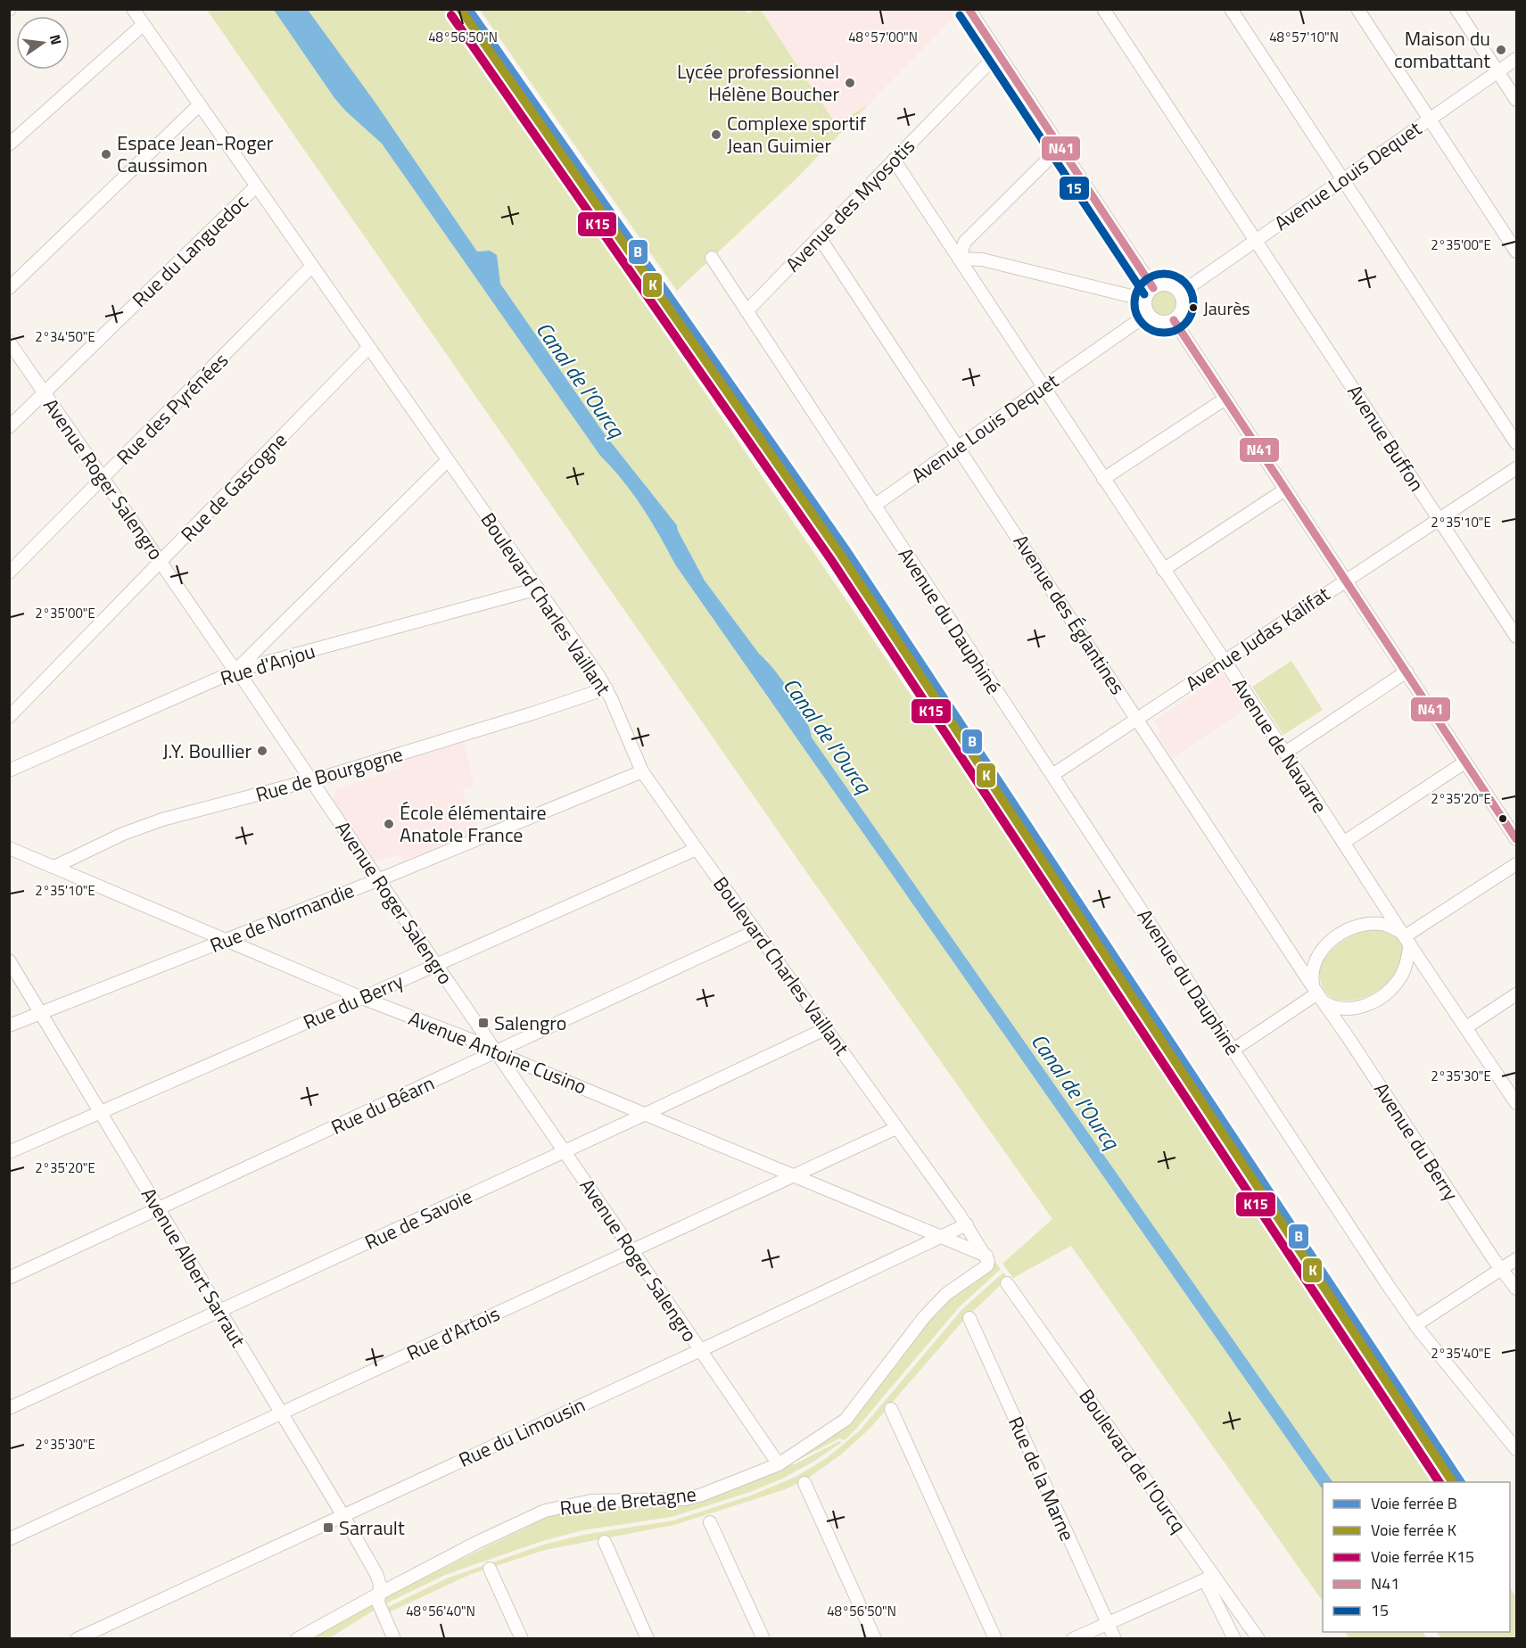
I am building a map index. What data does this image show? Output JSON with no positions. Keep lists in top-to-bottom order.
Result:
{
  "streets": {
    "street": [
      "Avenue Louis Dequet",
      "Avenue des Myosotis",
      "Rue du Languedoc",
      "Rue des Pyrénées",
      "Avenue Buffon",
      "Avenue Roger Salengro",
      "Rue de Gascogne",
      "Boulevard Charles Vaillant",
      "Avenue des Églantines",
      "Avenue du Dauphiné",
      "Avenue Judas Kalifat",
      "Rue d'Anjou",
      "Avenue de Navarre",
      "Rue de Bourgogne",
      "Rue de Normandie",
      "Rue du Berry",
      "Avenue Antoine Cusino",
      "Rue du Béarn",
      "Avenue du Berry",
      "Rue de Savoie",
      "Avenue Albert Sarraut",
      "Rue d'Artois",
      "Rue du Limousin",
      "Boulevard de l'Ourcq",
      "Rue de la Marne",
      "Rue de Bretagne"
    ]
  },
  "crossings": [
    ["Avenue Louis Dequet", "Avenue Buffon"],
    ["Avenue Louis Dequet", "Avenue des Églantines"],
    ["Avenue Louis Dequet", "Avenue du Dauphiné"],
    ["Avenue Louis Dequet", "Avenue de Navarre"],
    ["Avenue des Myosotis", "Avenue des Églantines"],
    ["Avenue des Myosotis", "Avenue du Dauphiné"],
    ["Avenue des Myosotis", "Avenue de Navarre"],
    ["Rue du Languedoc", "Avenue Roger Salengro"],
    ["Rue du Languedoc", "Boulevard Charles Vaillant"],
    ["Rue des Pyrénées", "Avenue Roger Salengro"],
    ["Rue des Pyrénées", "Boulevard Charles Vaillant"],
    ["Avenue Buffon", "Avenue Judas Kalifat"],
    ["Avenue Roger Salengro", "Rue de Gascogne"],
    ["Avenue Roger Salengro", "Rue d'Anjou"],
    ["Avenue Roger Salengro", "Rue de Bourgogne"],
    ["Avenue Roger Salengro", "Rue de Normandie"],
    ["Avenue Roger Salengro", "Rue du Berry"],
    ["Avenue Roger Salengro", "Avenue Antoine Cusino"],
    ["Avenue Roger Salengro", "Rue du Béarn"],
    ["Avenue Roger Salengro", "Rue de Savoie"],
    ["Avenue Roger Salengro", "Rue d'Artois"],
    ["Avenue Roger Salengro", "Rue du Limousin"],
    ["Avenue Roger Salengro", "Rue de Bretagne"],
    ["Rue de Gascogne", "Boulevard Charles Vaillant"],
    ["Boulevard Charles Vaillant", "Rue d'Anjou"],
    ["Boulevard Charles Vaillant", "Rue de Bourgogne"],
    ["Boulevard Charles Vaillant", "Rue de Normandie"],
    ["Boulevard Charles Vaillant", "Rue du Berry"],
    ["Boulevard Charles Vaillant", "Avenue Antoine Cusino"],
    ["Boulevard Charles Vaillant", "Rue du Béarn"],
    ["Boulevard Charles Vaillant", "Rue de Savoie"],
    ["Boulevard Charles Vaillant", "Rue d'Artois"],
    ["Boulevard Charles Vaillant", "Rue du Limousin"],
    ["Boulevard Charles Vaillant", "Rue de Bretagne"],
    ["Avenue des Églantines", "Avenue Judas Kalifat"],
    ["Avenue des Églantines", "Avenue de Navarre"],
    ["Avenue des Églantines", "Avenue du Berry"],
    ["Avenue du Dauphiné", "Avenue Judas Kalifat"],
    ["Avenue Judas Kalifat", "Avenue de Navarre"],
    ["Avenue de Navarre", "Avenue du Berry"],
    ["Rue de Bourgogne", "Avenue Antoine Cusino"],
    ["Rue de Normandie", "Avenue Antoine Cusino"],
    ["Rue de Normandie", "Avenue Albert Sarraut"],
    ["Rue du Berry", "Avenue Antoine Cusino"],
    ["Rue du Berry", "Avenue Albert Sarraut"],
    ["Avenue Antoine Cusino", "Rue du Béarn"],
    ["Avenue Antoine Cusino", "Rue de Savoie"],
    ["Avenue Antoine Cusino", "Rue d'Artois"],
    ["Avenue Antoine Cusino", "Rue du Limousin"],
    ["Avenue Antoine Cusino", "Rue de Bretagne"],
    ["Rue du Béarn", "Avenue Albert Sarraut"],
    ["Rue de Savoie", "Avenue Albert Sarraut"],
    ["Avenue Albert Sarraut", "Rue d'Artois"],
    ["Avenue Albert Sarraut", "Rue du Limousin"],
    ["Avenue Albert Sarraut", "Rue de Bretagne"]
  ],
  "water": ["Canal de l'Ourcq"],
  "places": {
    "other": [
      "Maison du combattant",
      "Lycée professionnel Hélène Boucher",
      "Complexe sportif Jean Guimier",
      "Espace Jean-Roger Caussimon",
      "Jaurès",
      "J.Y. Boullier",
      "École élémentaire Anatole France"
    ],
    "transit": ["Salengro", "Sarrault"]
  },
  "lines": [
    "rail line B",
    "rail line K",
    "transit line N41",
    "rail line K15",
    "transit line 15"
  ],
  "legend": [
    "Voie ferrée B",
    "Voie ferrée K",
    "Voie ferrée K15",
    "N41",
    "15"
  ],
  "north": "right",
  "coordinates": [
    "48°56'50\"N",
    "48°57'00\"N",
    "48°57'10\"N",
    "2°35'00\"E",
    "2°34'50\"E",
    "2°35'10\"E",
    "2°35'20\"E",
    "2°35'30\"E",
    "2°35'40\"E",
    "48°56'40\"N"
  ]
}
